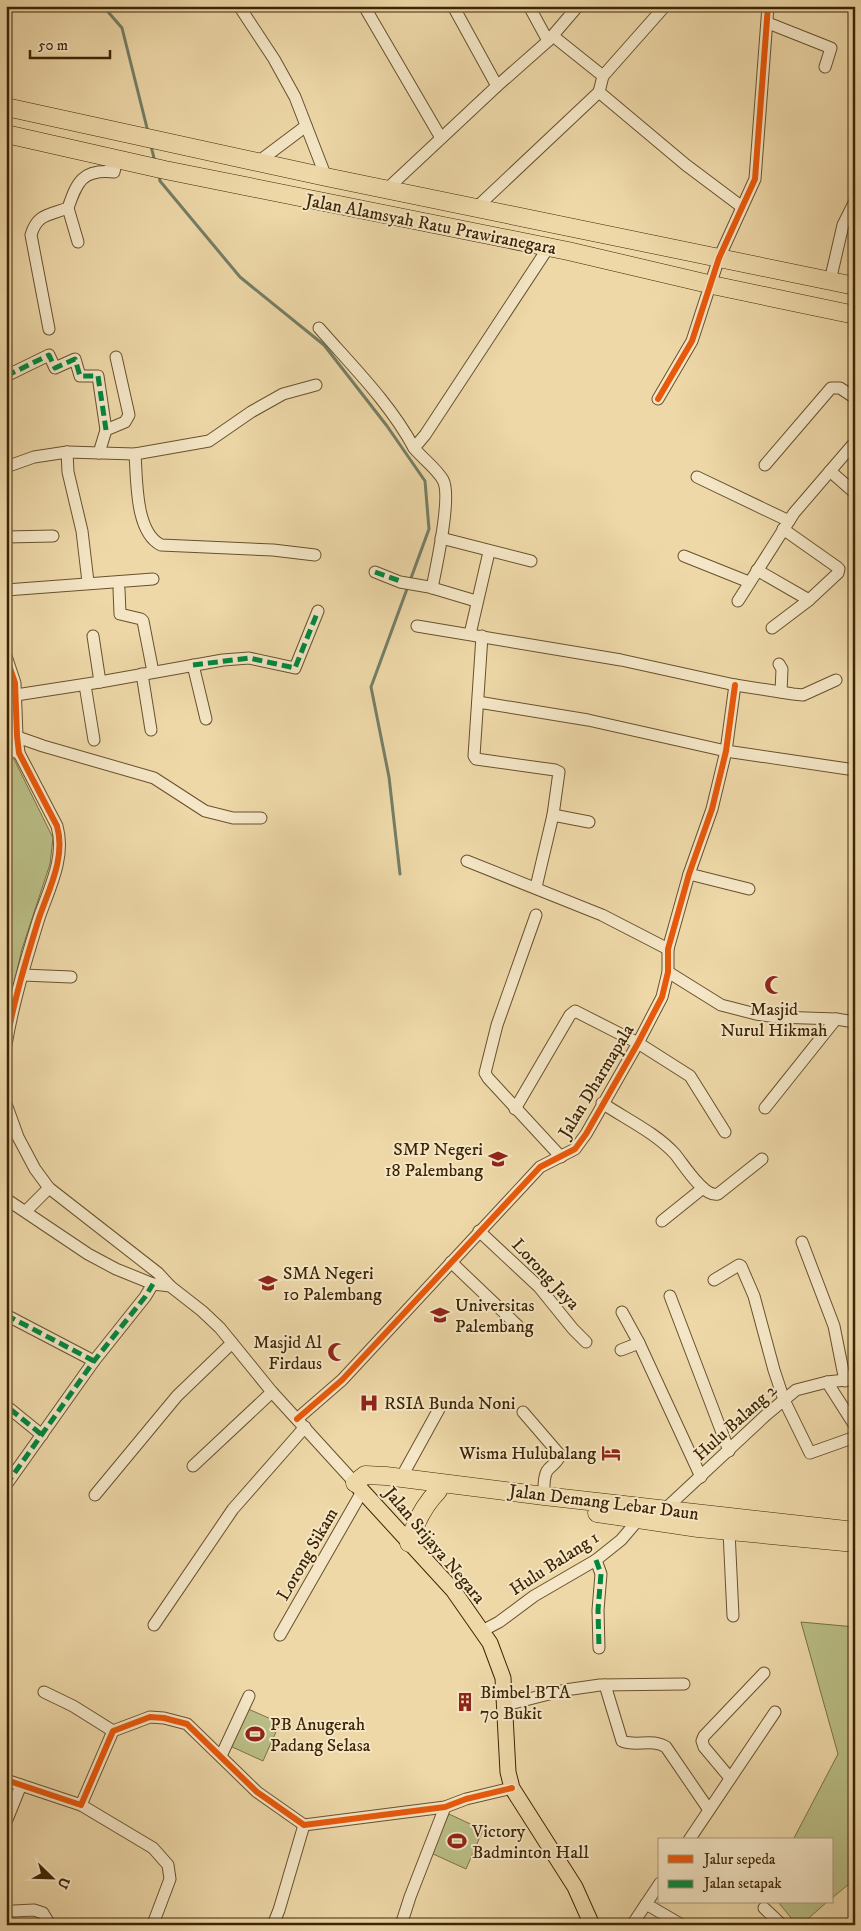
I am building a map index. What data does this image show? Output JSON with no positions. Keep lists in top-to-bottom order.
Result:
{
  "streets": {
    "highway": ["Jalan Alamsyah Ratu Prawiranegara", "Jalan Demang Lebar Daun"],
    "main road": ["Jalan Srijaya Negara"],
    "street": [
      "Jalan Dharmapala",
      "Lorong Jaya",
      "Hulu Balang 2",
      "Lorong Sikam",
      "Hulu Balang 1"
    ]
  },
  "crossings": [
    ["Jalan Dharmapala", "Lorong Jaya"],
    ["Jalan Dharmapala", "Jalan Srijaya Negara"],
    ["Hulu Balang 2", "Jalan Demang Lebar Daun"],
    ["Hulu Balang 2", "Hulu Balang 1"],
    ["Jalan Demang Lebar Daun", "Jalan Srijaya Negara"],
    ["Jalan Demang Lebar Daun", "Lorong Sikam"],
    ["Jalan Demang Lebar Daun", "Hulu Balang 1"],
    ["Jalan Srijaya Negara", "Lorong Sikam"],
    ["Jalan Srijaya Negara", "Hulu Balang 1"]
  ],
  "places": {
    "mosque": ["Masjid Nurul Hikmah", "Masjid Al Firdaus"],
    "school or university": ["SMP Negeri 18 Palembang", "SMA Negeri 10 Palembang", "Universitas Palembang"],
    "hospital": ["RSIA Bunda Noni"],
    "hotel": ["Wisma Hulubalang"],
    "building": ["Bimbel BTA 70 Bukit"],
    "sports": ["PB Anugerah Padang Selasa", "Victory Badminton Hall"]
  },
  "legend": ["Jalur sepeda", "Jalan setapak"],
  "scale_bar": "50 m",
  "north": "bottom right"
}
